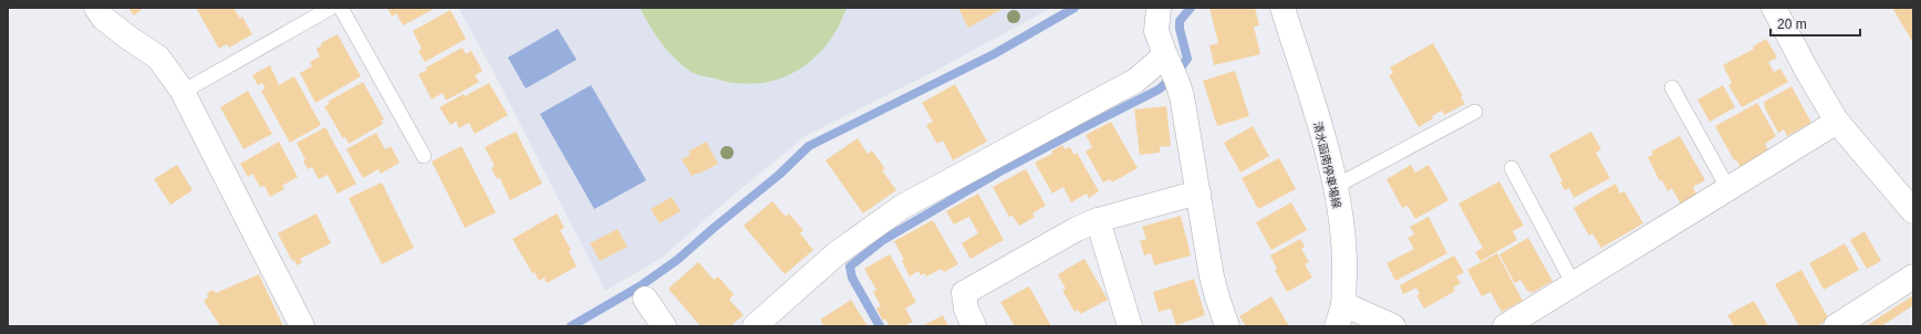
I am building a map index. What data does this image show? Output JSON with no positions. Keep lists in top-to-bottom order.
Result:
{
  "streets": {
    "street": ["清水函南停車場線"]
  },
  "scale_bar": "20 m"
}
